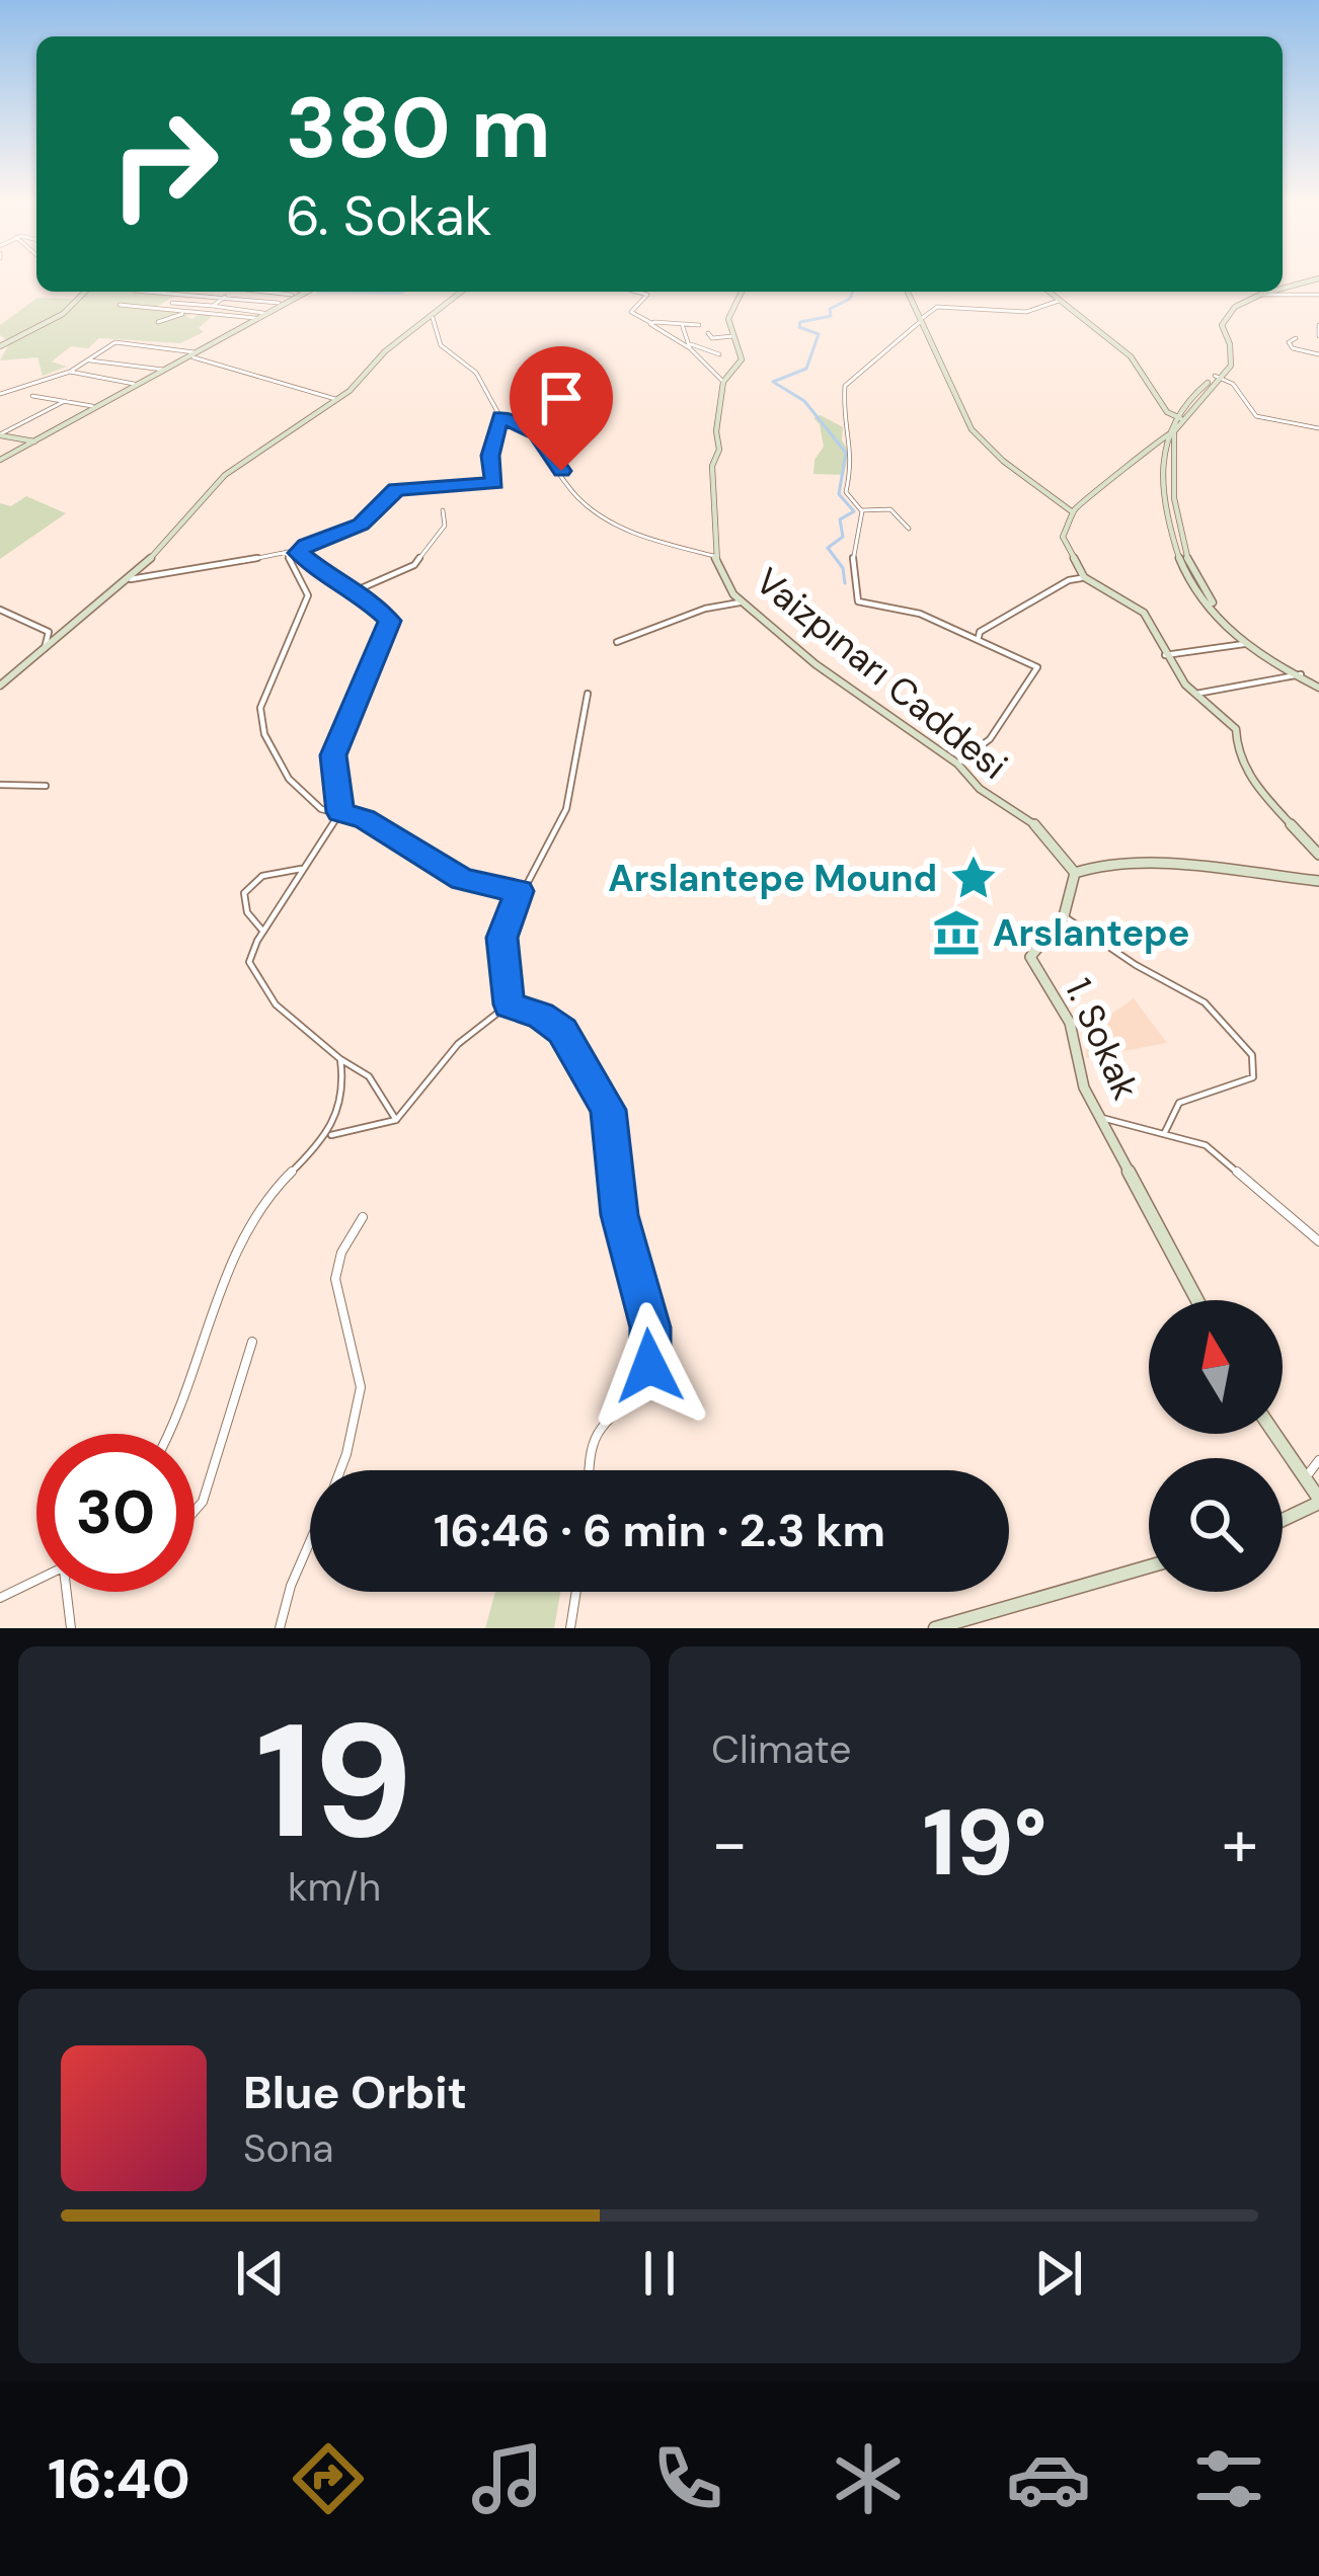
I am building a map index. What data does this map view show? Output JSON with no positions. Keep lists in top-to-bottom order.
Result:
{
  "streets": {
    "street": ["Vaizpınarı Caddesi", "1. Sokak"]
  },
  "crossings": [
    ["Vaizpınarı Caddesi", "1. Sokak"]
  ],
  "places": {
    "place": ["Arslantepe Mound"],
    "museum": ["Arslantepe"]
  },
  "north": "top",
  "page": {
    "turn": ["380 m", "6. Sokak"],
    "limit": "30",
    "trip": "16:46 · 6 min · 2.3 km",
    "tile": [
      ["19", "km/h"],
      "Climate"
    ],
    "heat": ["−", "19°", "+"],
    "song": ["Blue Orbit", "Sona"],
    "tabs": "16:40"
  }
}
